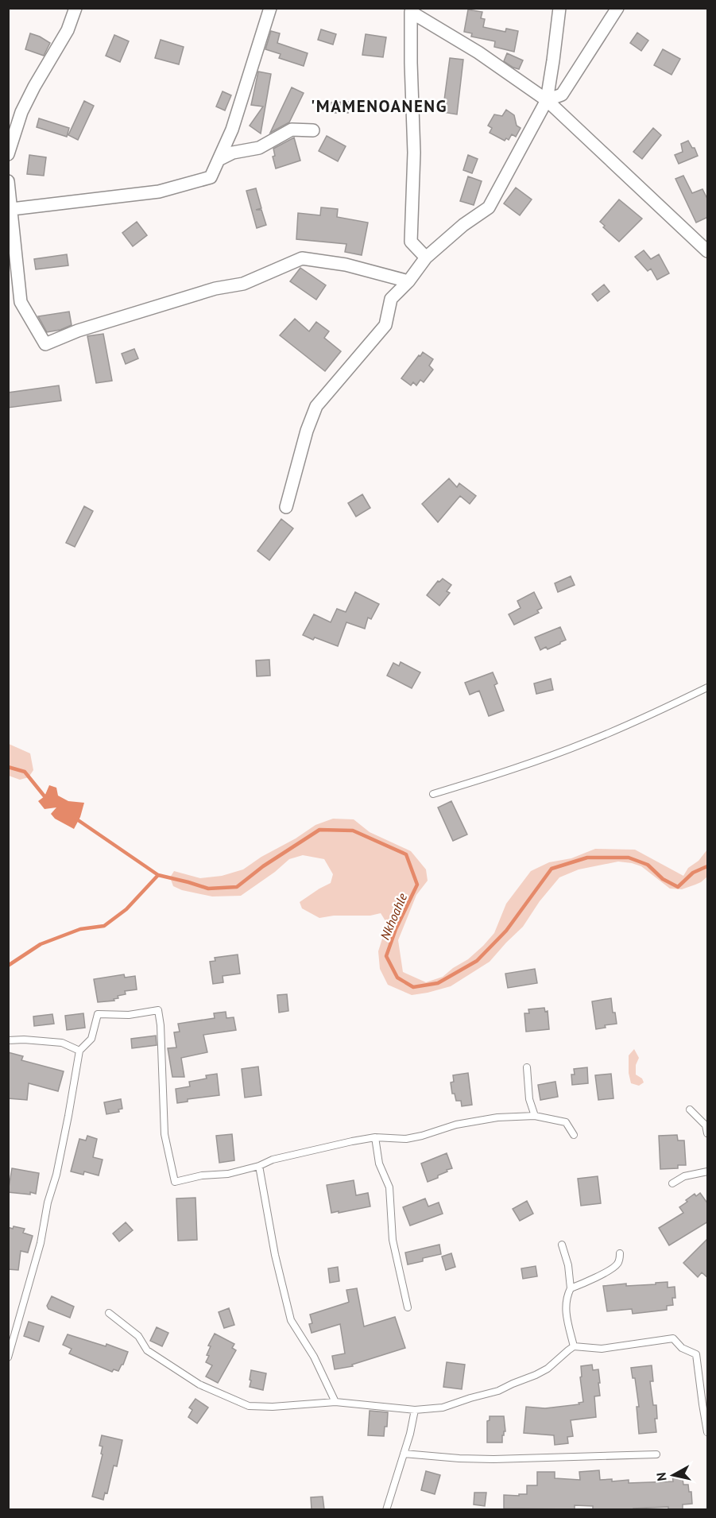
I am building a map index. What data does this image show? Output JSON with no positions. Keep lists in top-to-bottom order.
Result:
{
  "districts": ["'MAMENOANENG"],
  "water": ["Nkhoahle"],
  "north": "left"
}
